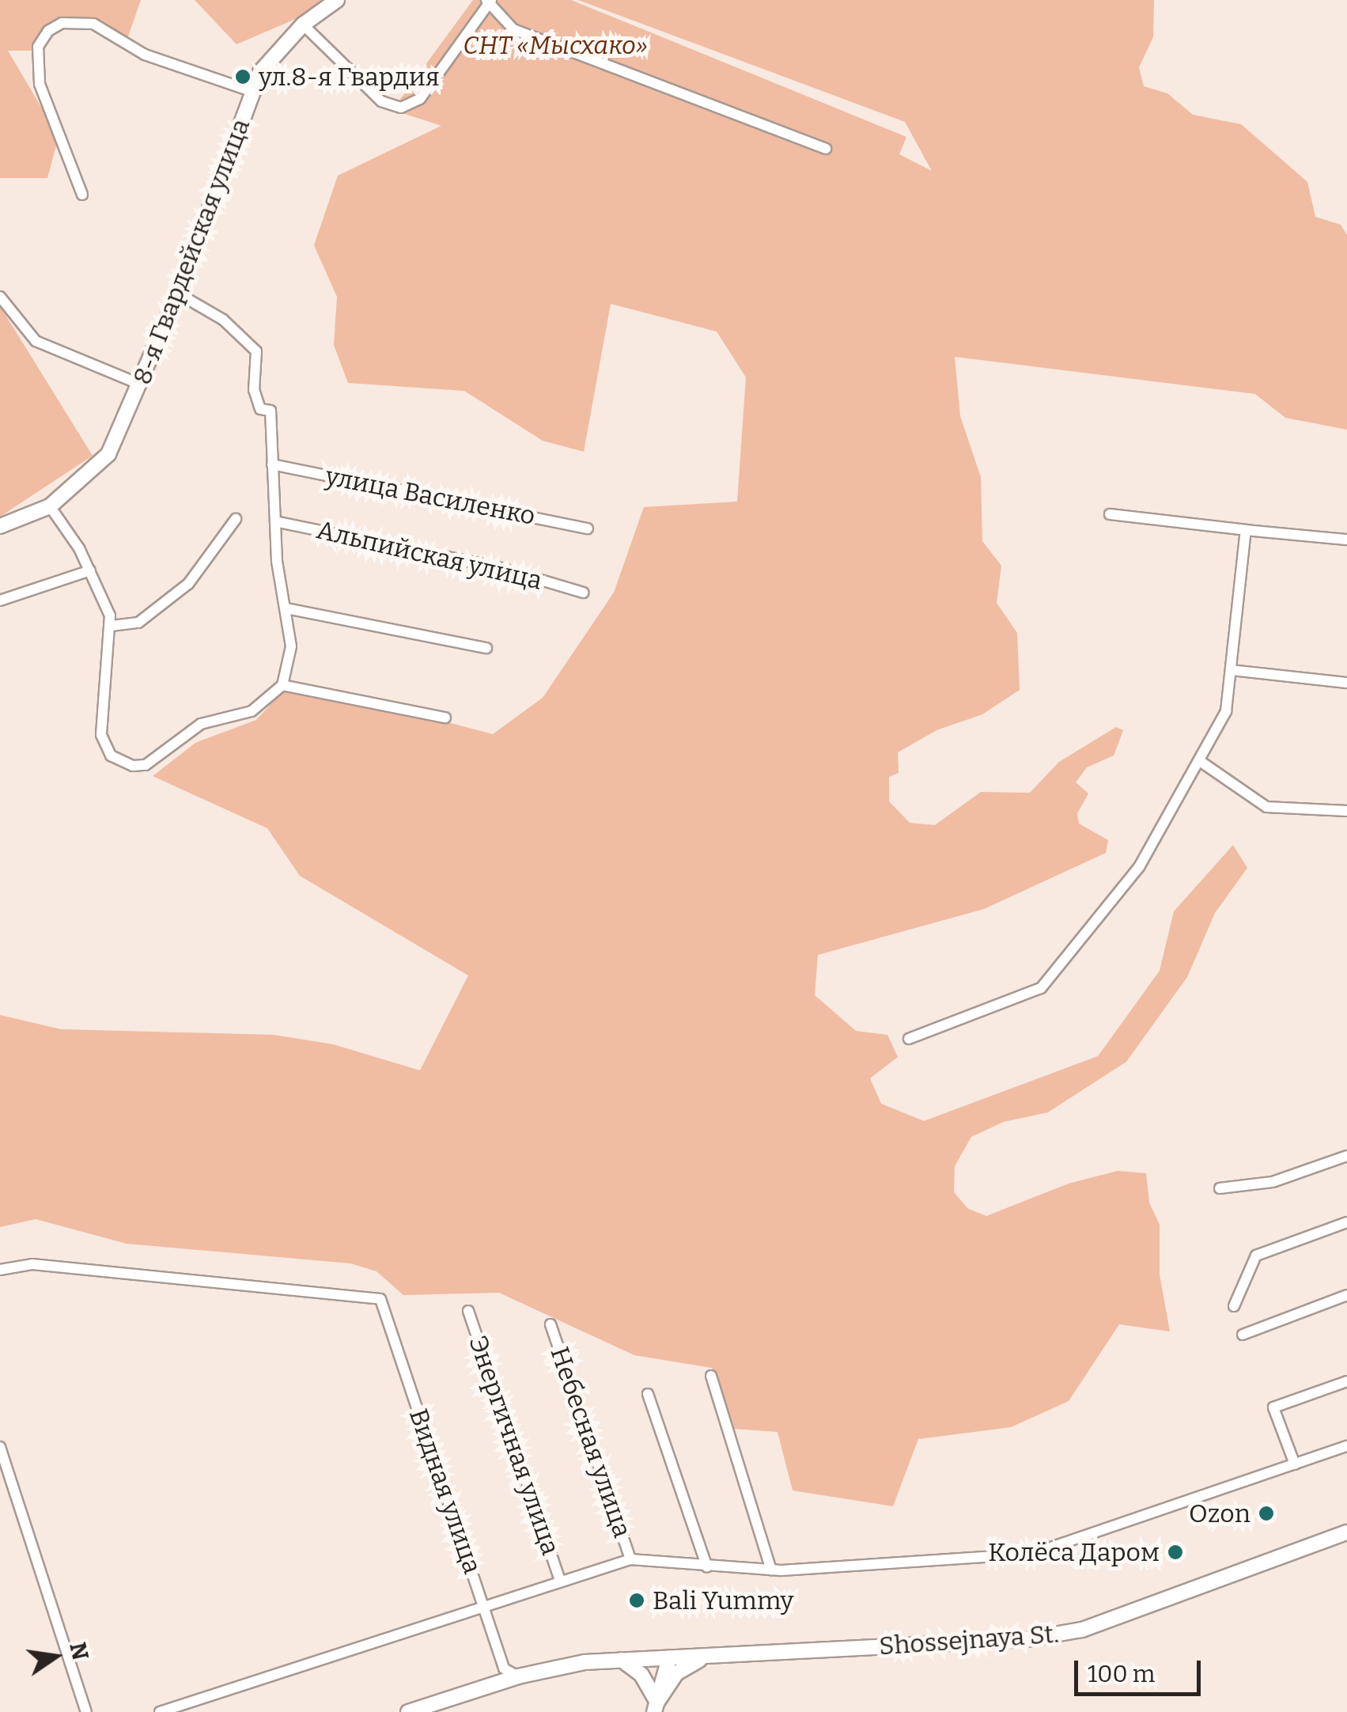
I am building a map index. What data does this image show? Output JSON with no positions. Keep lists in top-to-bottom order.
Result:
{
  "streets": {
    "street": [
      "8-я Гвардейская улица",
      "улица Василенко",
      "Альпийская улица",
      "Небесная улица",
      "Энергичная улица",
      "Видная улица",
      "Shossejnaya St."
    ]
  },
  "crossings": [
    ["Видная улица", "Shossejnaya St."]
  ],
  "parks": ["СНТ «Мысхако»"],
  "places": [
    "ул.8-я Гвардия",
    "Ozon",
    "Колёса Даром",
    "Bali Yummy"
  ],
  "scale_bar": "100 m",
  "north": "right"
}
